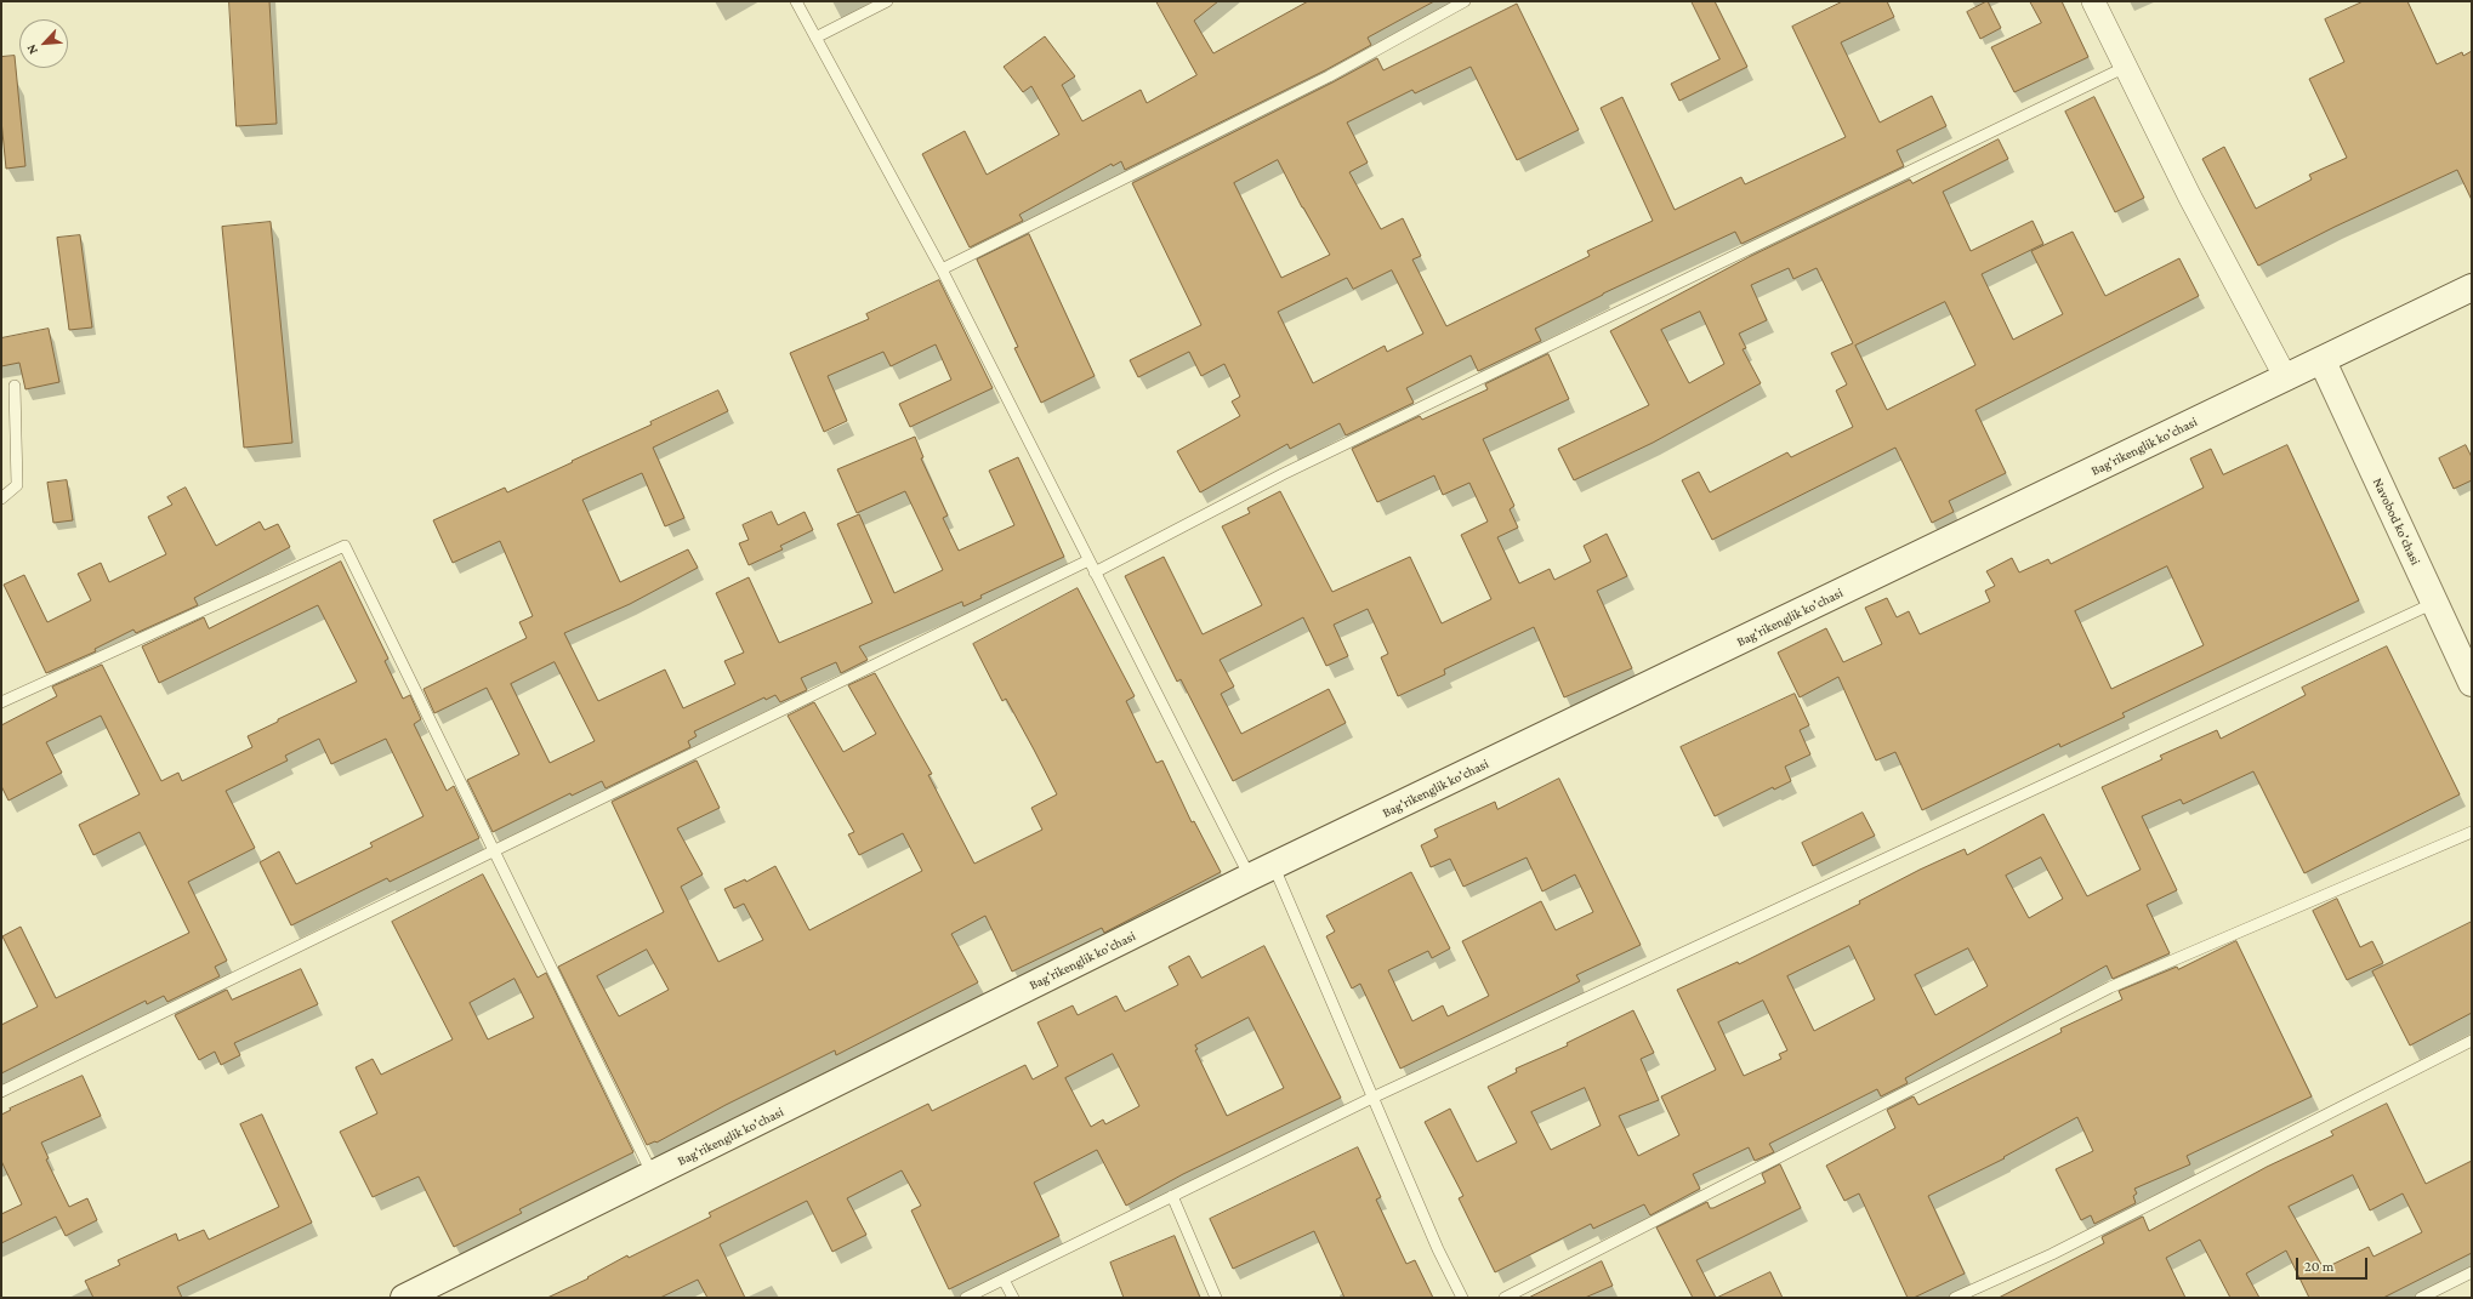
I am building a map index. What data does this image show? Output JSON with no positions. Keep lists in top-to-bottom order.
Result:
{
  "streets": {
    "main road": ["Bag'rikenglik ko'chasi", "Navobod ko'chasi"]
  },
  "crossings": [
    ["Bag'rikenglik ko'chasi", "Navobod ko'chasi"]
  ],
  "scale_bar": "20 m",
  "north": "bottom left"
}
